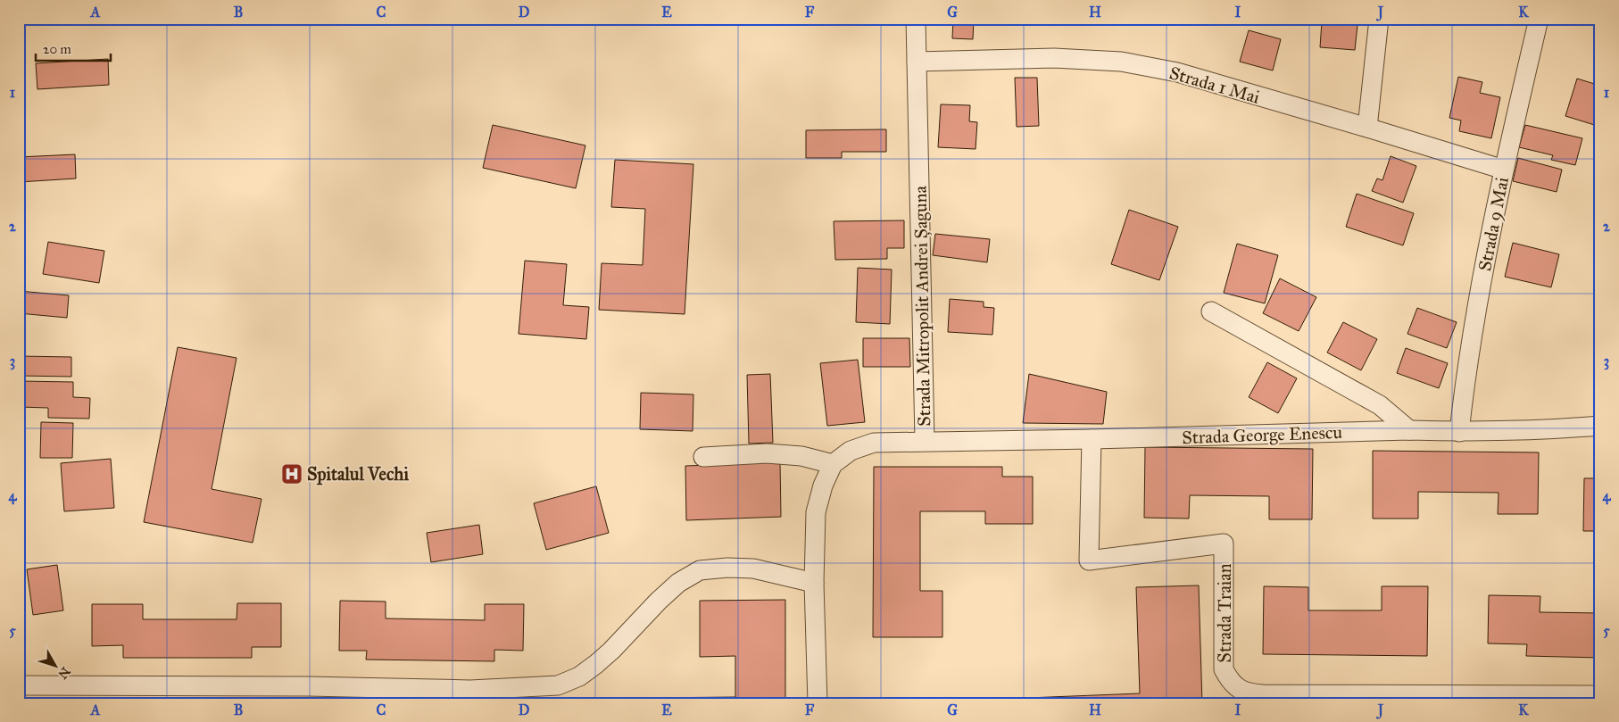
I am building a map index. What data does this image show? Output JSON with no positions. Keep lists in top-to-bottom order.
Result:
{
  "streets": {
    "street": [
      "Strada 1 Mai",
      "Strada 9 Mai",
      "Strada Mitropolit Andrei Șaguna",
      "Strada George Enescu",
      "Strada Traian"
    ]
  },
  "crossings": [
    ["Strada 1 Mai", "Strada 9 Mai"],
    ["Strada 1 Mai", "Strada Mitropolit Andrei Șaguna"],
    ["Strada 9 Mai", "Strada George Enescu"],
    ["Strada Mitropolit Andrei Șaguna", "Strada George Enescu"],
    ["Strada George Enescu", "Strada Traian"]
  ],
  "places": {
    "hospital": ["Spitalul Vechi"]
  },
  "scale_bar": "20 m",
  "north": "bottom right",
  "grid": {
    "columns": [
      "A",
      "B",
      "C",
      "D",
      "E",
      "F",
      "G",
      "H",
      "I",
      "J",
      "K"
    ],
    "rows": [
      "1",
      "2",
      "3",
      "4",
      "5"
    ]
  }
}
